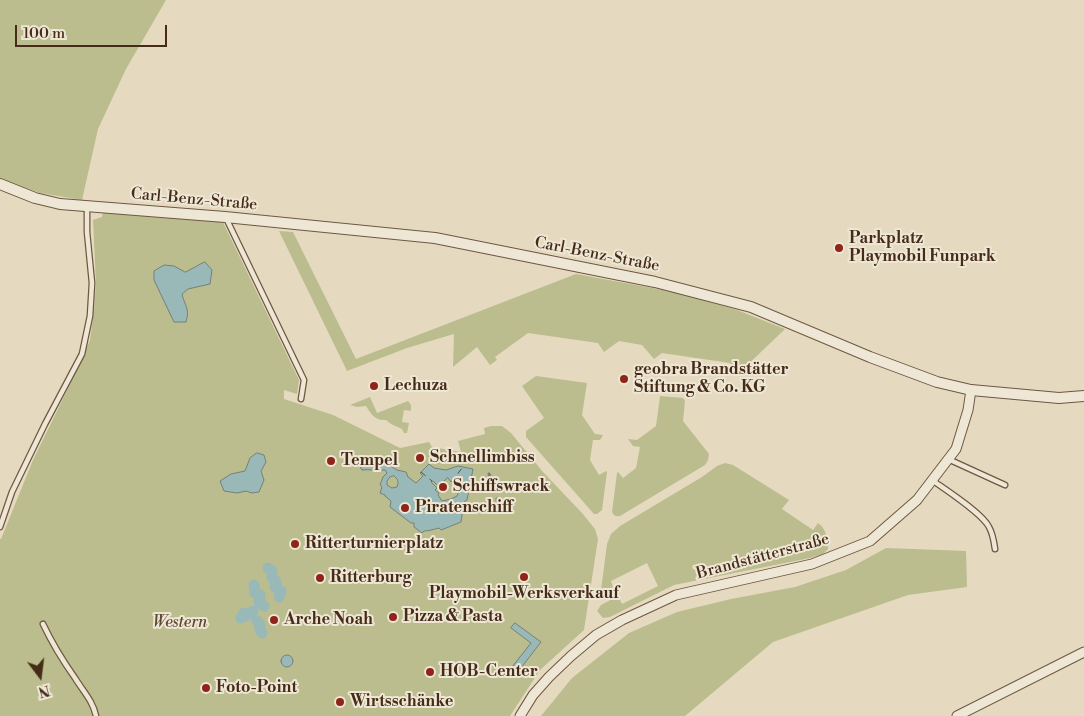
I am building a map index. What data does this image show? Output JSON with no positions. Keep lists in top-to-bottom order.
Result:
{
  "streets": {
    "street": ["Carl-Benz-Straße", "Brandstätterstraße"]
  },
  "crossings": [
    ["Carl-Benz-Straße", "Brandstätterstraße"]
  ],
  "parks": ["Western"],
  "places": [
    "Parkplatz Playmobil Funpark",
    "geobra Brandstätter Stiftung & Co. KG",
    "Lechuza",
    "Schnellimbiss",
    "Tempel",
    "Schiffswrack",
    "Piratenschiff",
    "Ritterturnierplatz",
    "Playmobil-Werksverkauf",
    "Ritterburg",
    "Pizza & Pasta",
    "Arche Noah",
    "HOB-Center",
    "Foto-Point",
    "Wirtsschänke"
  ],
  "scale_bar": "100 m",
  "north": "bottom"
}
